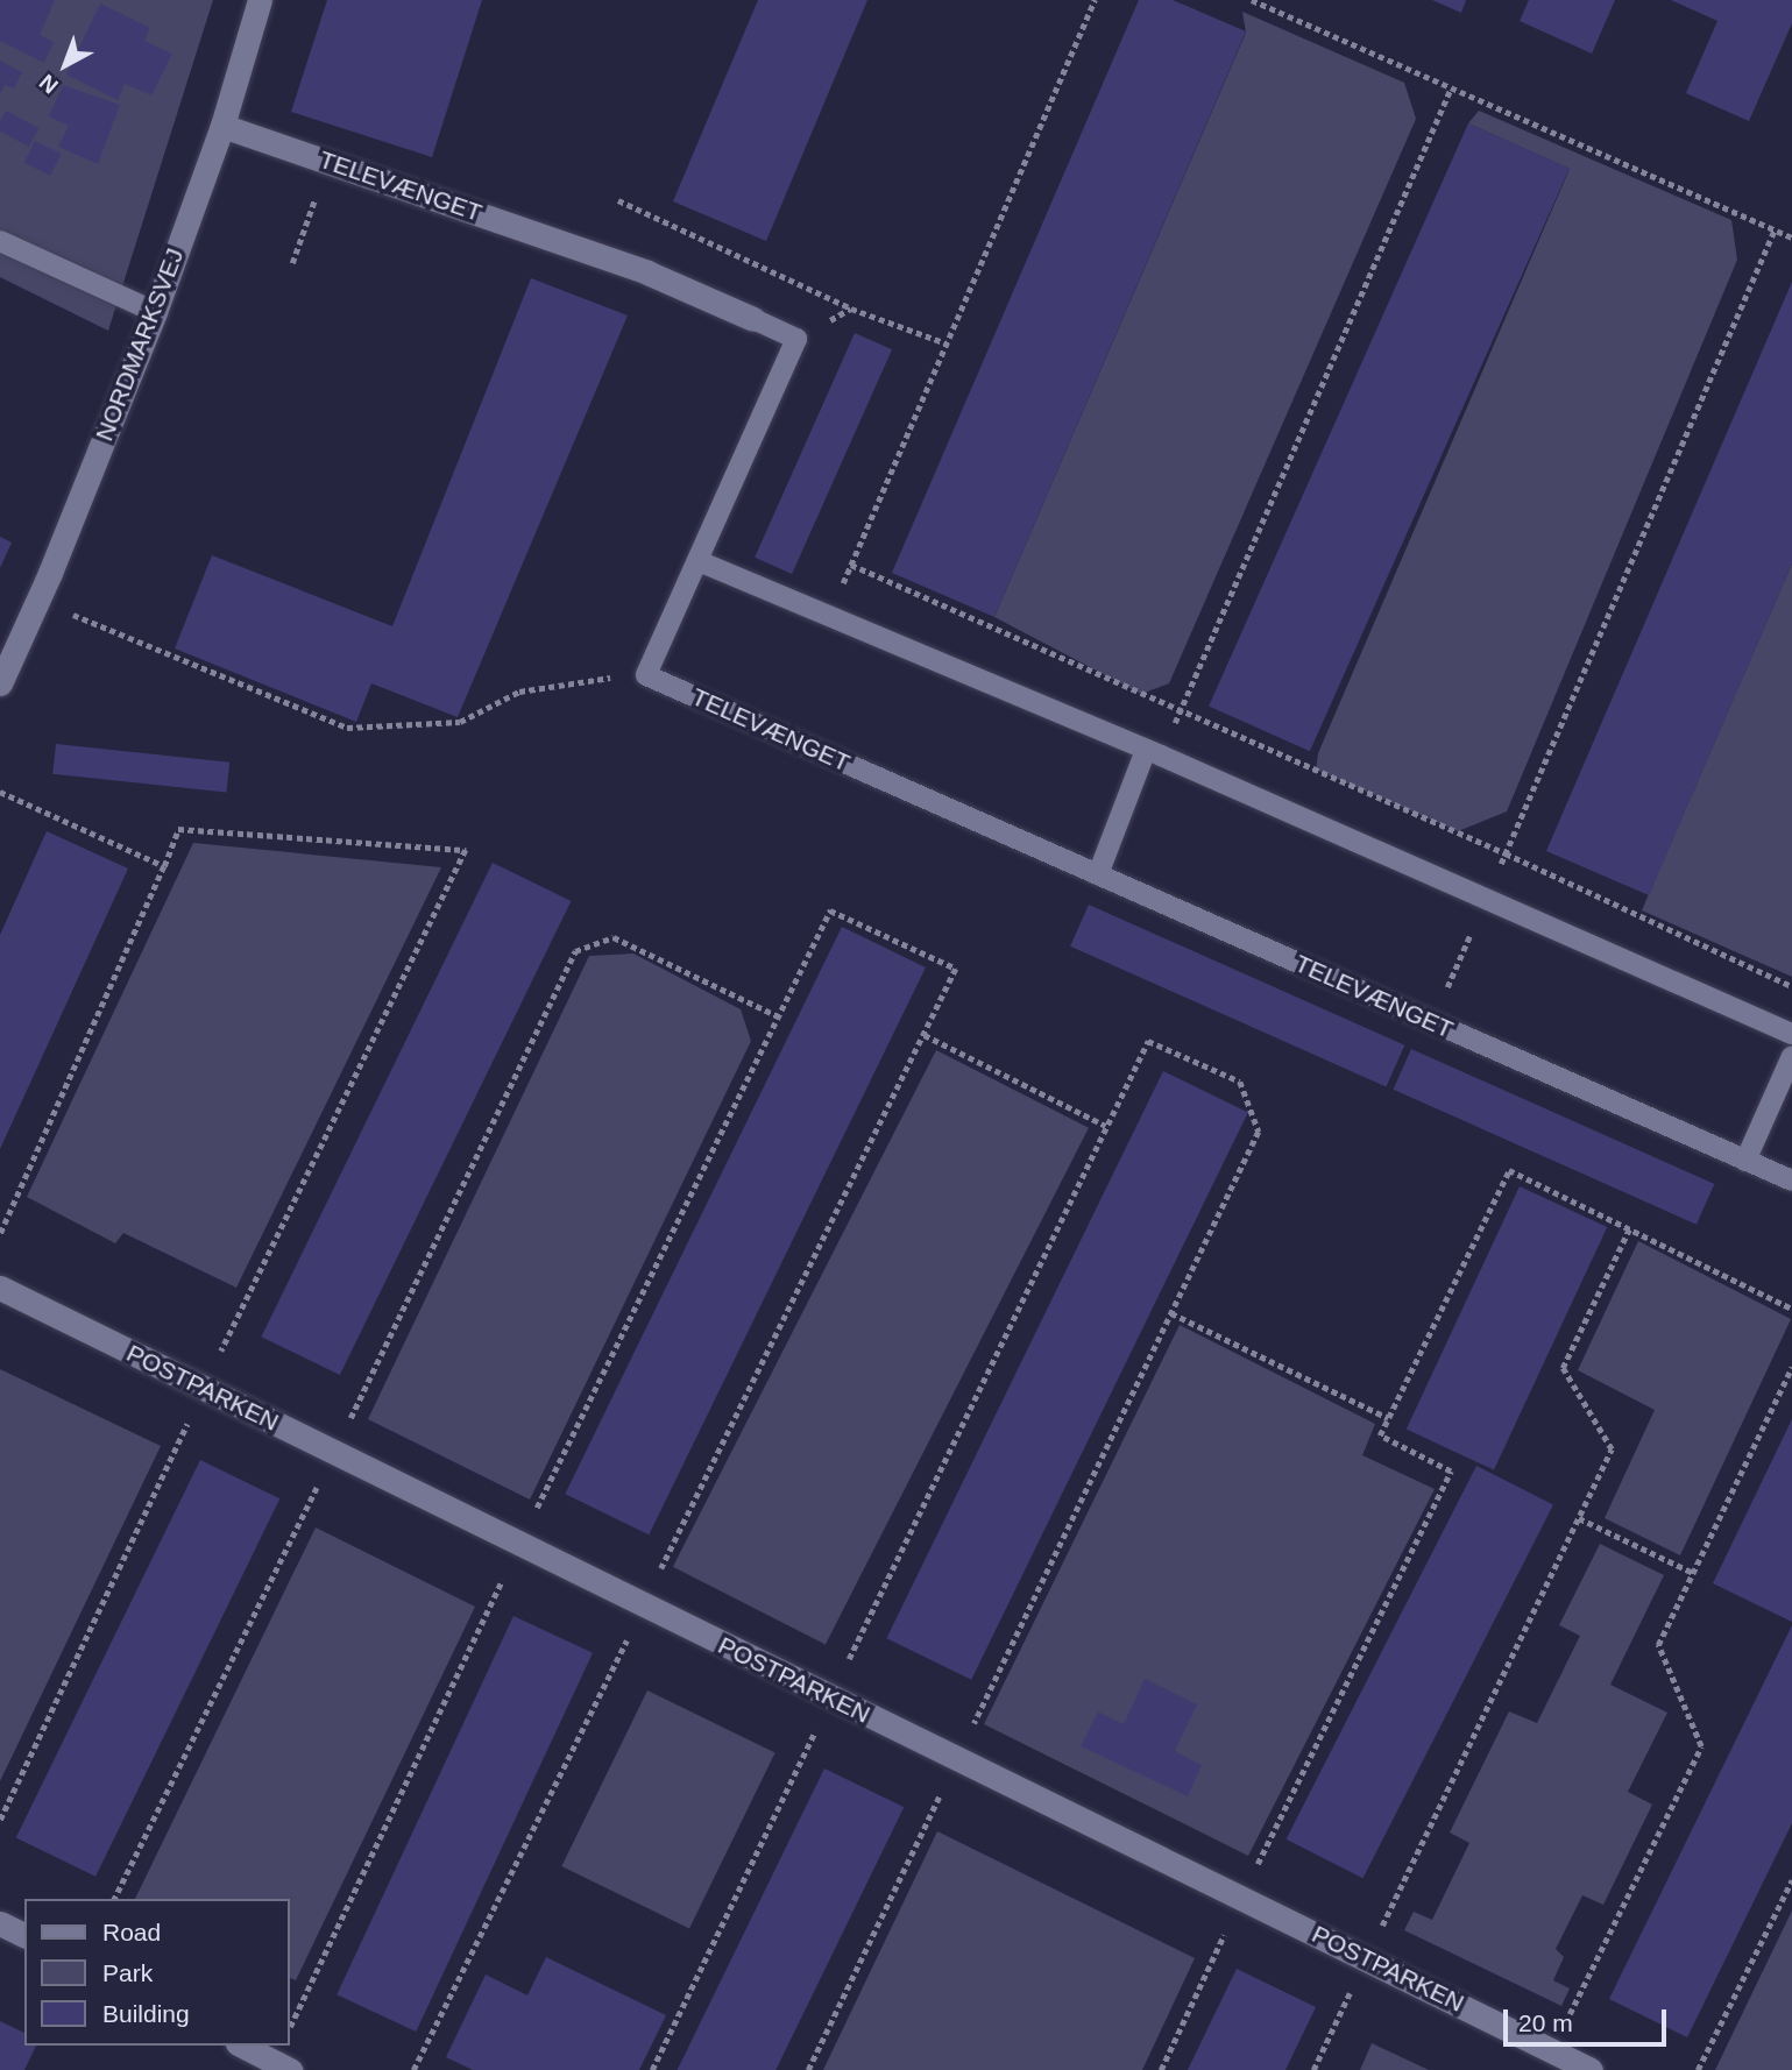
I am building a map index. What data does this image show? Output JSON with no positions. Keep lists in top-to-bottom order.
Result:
{
  "streets": {
    "street": ["TELEVÆNGET", "NORDMARKSVEJ", "POSTPARKEN"]
  },
  "crossings": [
    ["TELEVÆNGET", "NORDMARKSVEJ"]
  ],
  "legend": ["Road", "Park", "Building"],
  "scale_bar": "20 m",
  "north": "bottom left"
}
